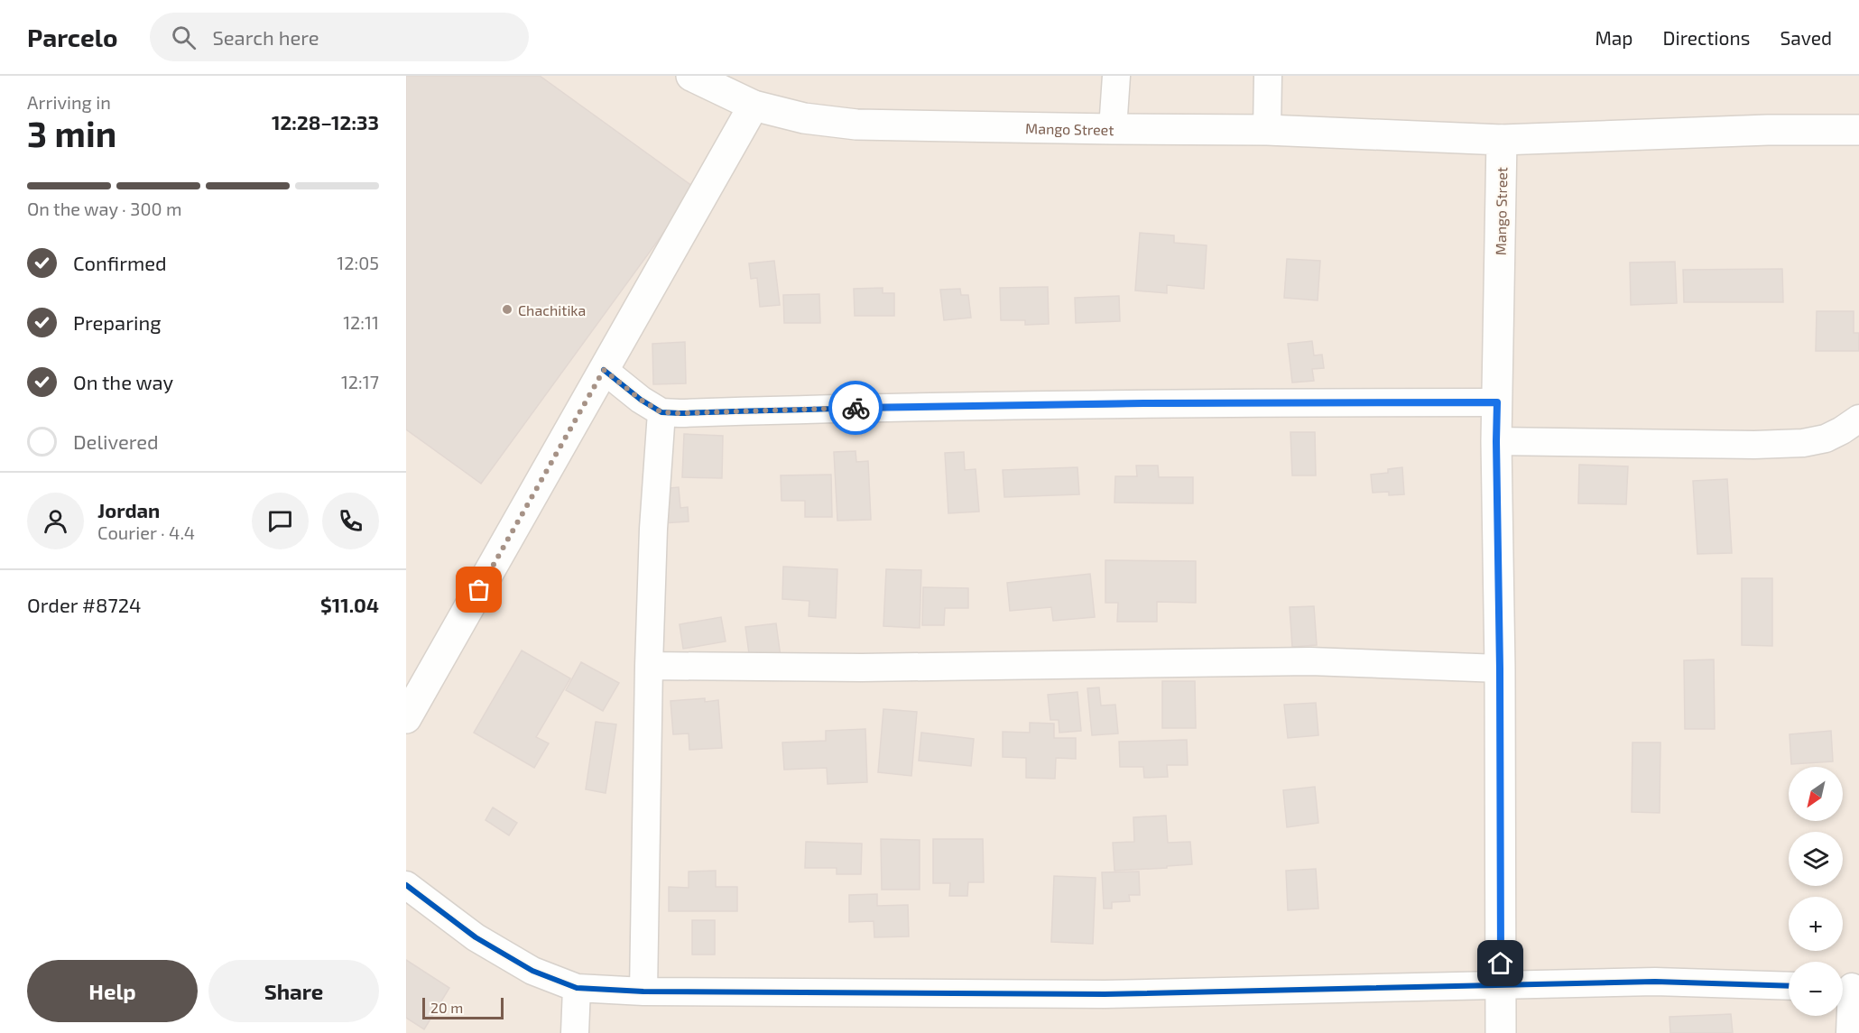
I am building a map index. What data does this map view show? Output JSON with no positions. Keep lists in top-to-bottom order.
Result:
{
  "streets": {
    "main road": ["Mango Street"]
  },
  "places": ["Chachitika"],
  "scale_bar": "20 m",
  "north": "bottom left",
  "page": {
    "header": "Parcelo",
    "search": "Search here",
    "nav": ["Map", "Directions", "Saved"],
    "heading": ["3 min", "Arriving in", "12:28–12:33"],
    "panel": [
      "Jordan",
      "Courier · 4.4",
      "Order #8724",
      "$11.04"
    ],
    "bar": "On the way · 300 m",
    "list": [
      ["Confirmed", "12:05"],
      ["Preparing", "12:11"],
      ["On the way", "12:17"],
      "Delivered"
    ],
    "map_buttons": ["+", "−"],
    "buttons": ["Help", "Share"],
    "scale": "20 m"
  }
}
